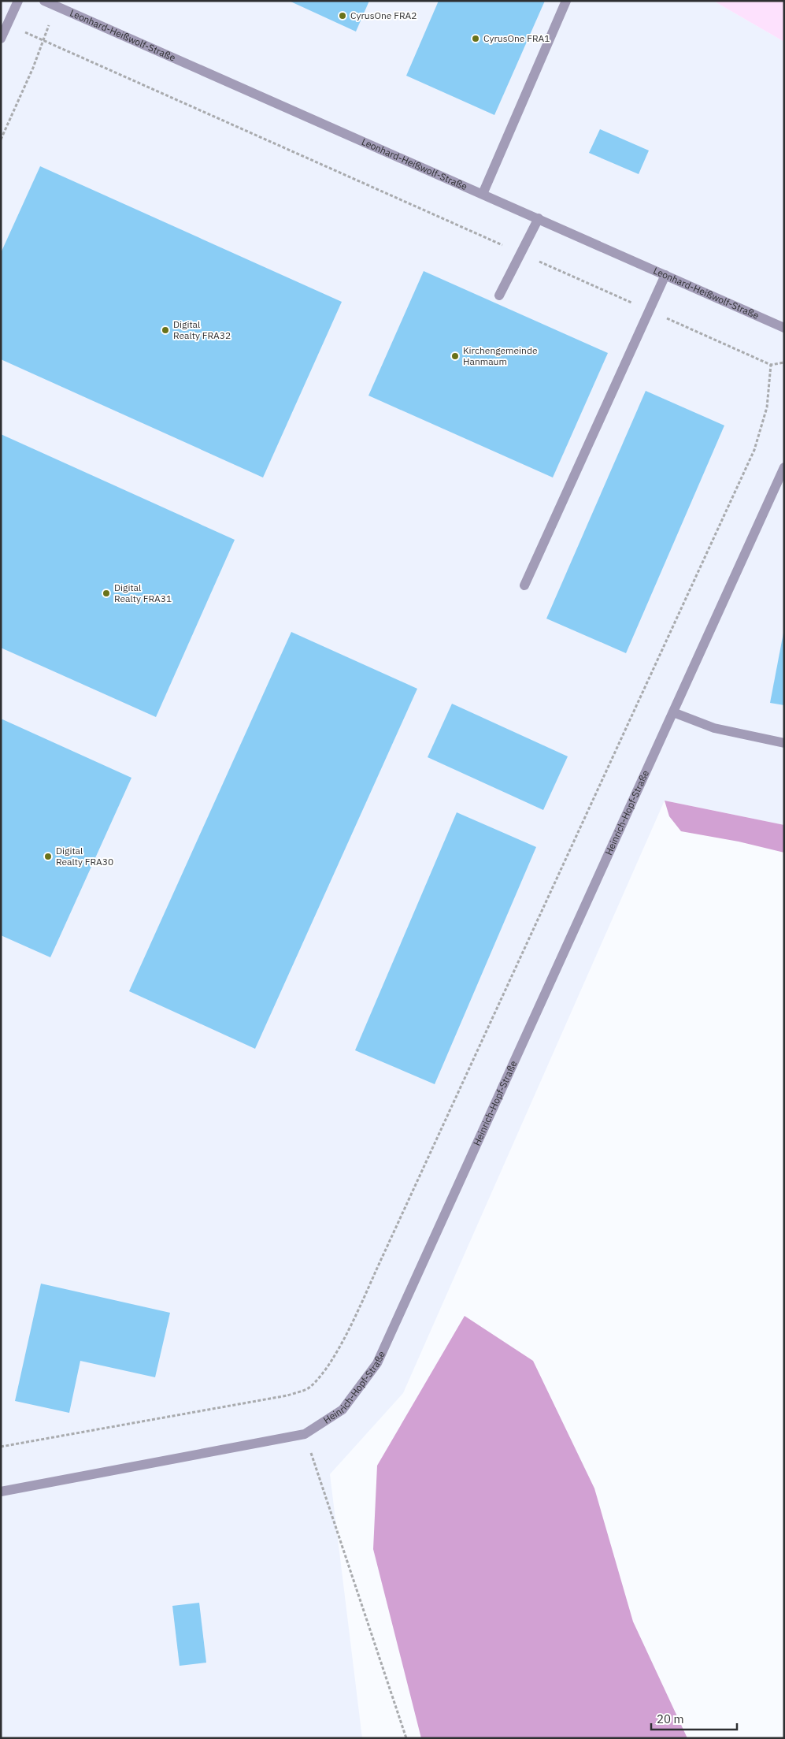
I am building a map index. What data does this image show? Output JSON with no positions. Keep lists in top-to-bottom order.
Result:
{
  "streets": {
    "street": ["Leonhard-Heißwolf-Straße", "Heinrich-Hopf-Straße"]
  },
  "places": [
    "CyrusOne FRA2",
    "CyrusOne FRA1",
    "Digital Realty FRA32",
    "Kirchengemeinde Hanmaum",
    "Digital Realty FRA31",
    "Digital Realty FRA30"
  ],
  "scale_bar": "20 m"
}
